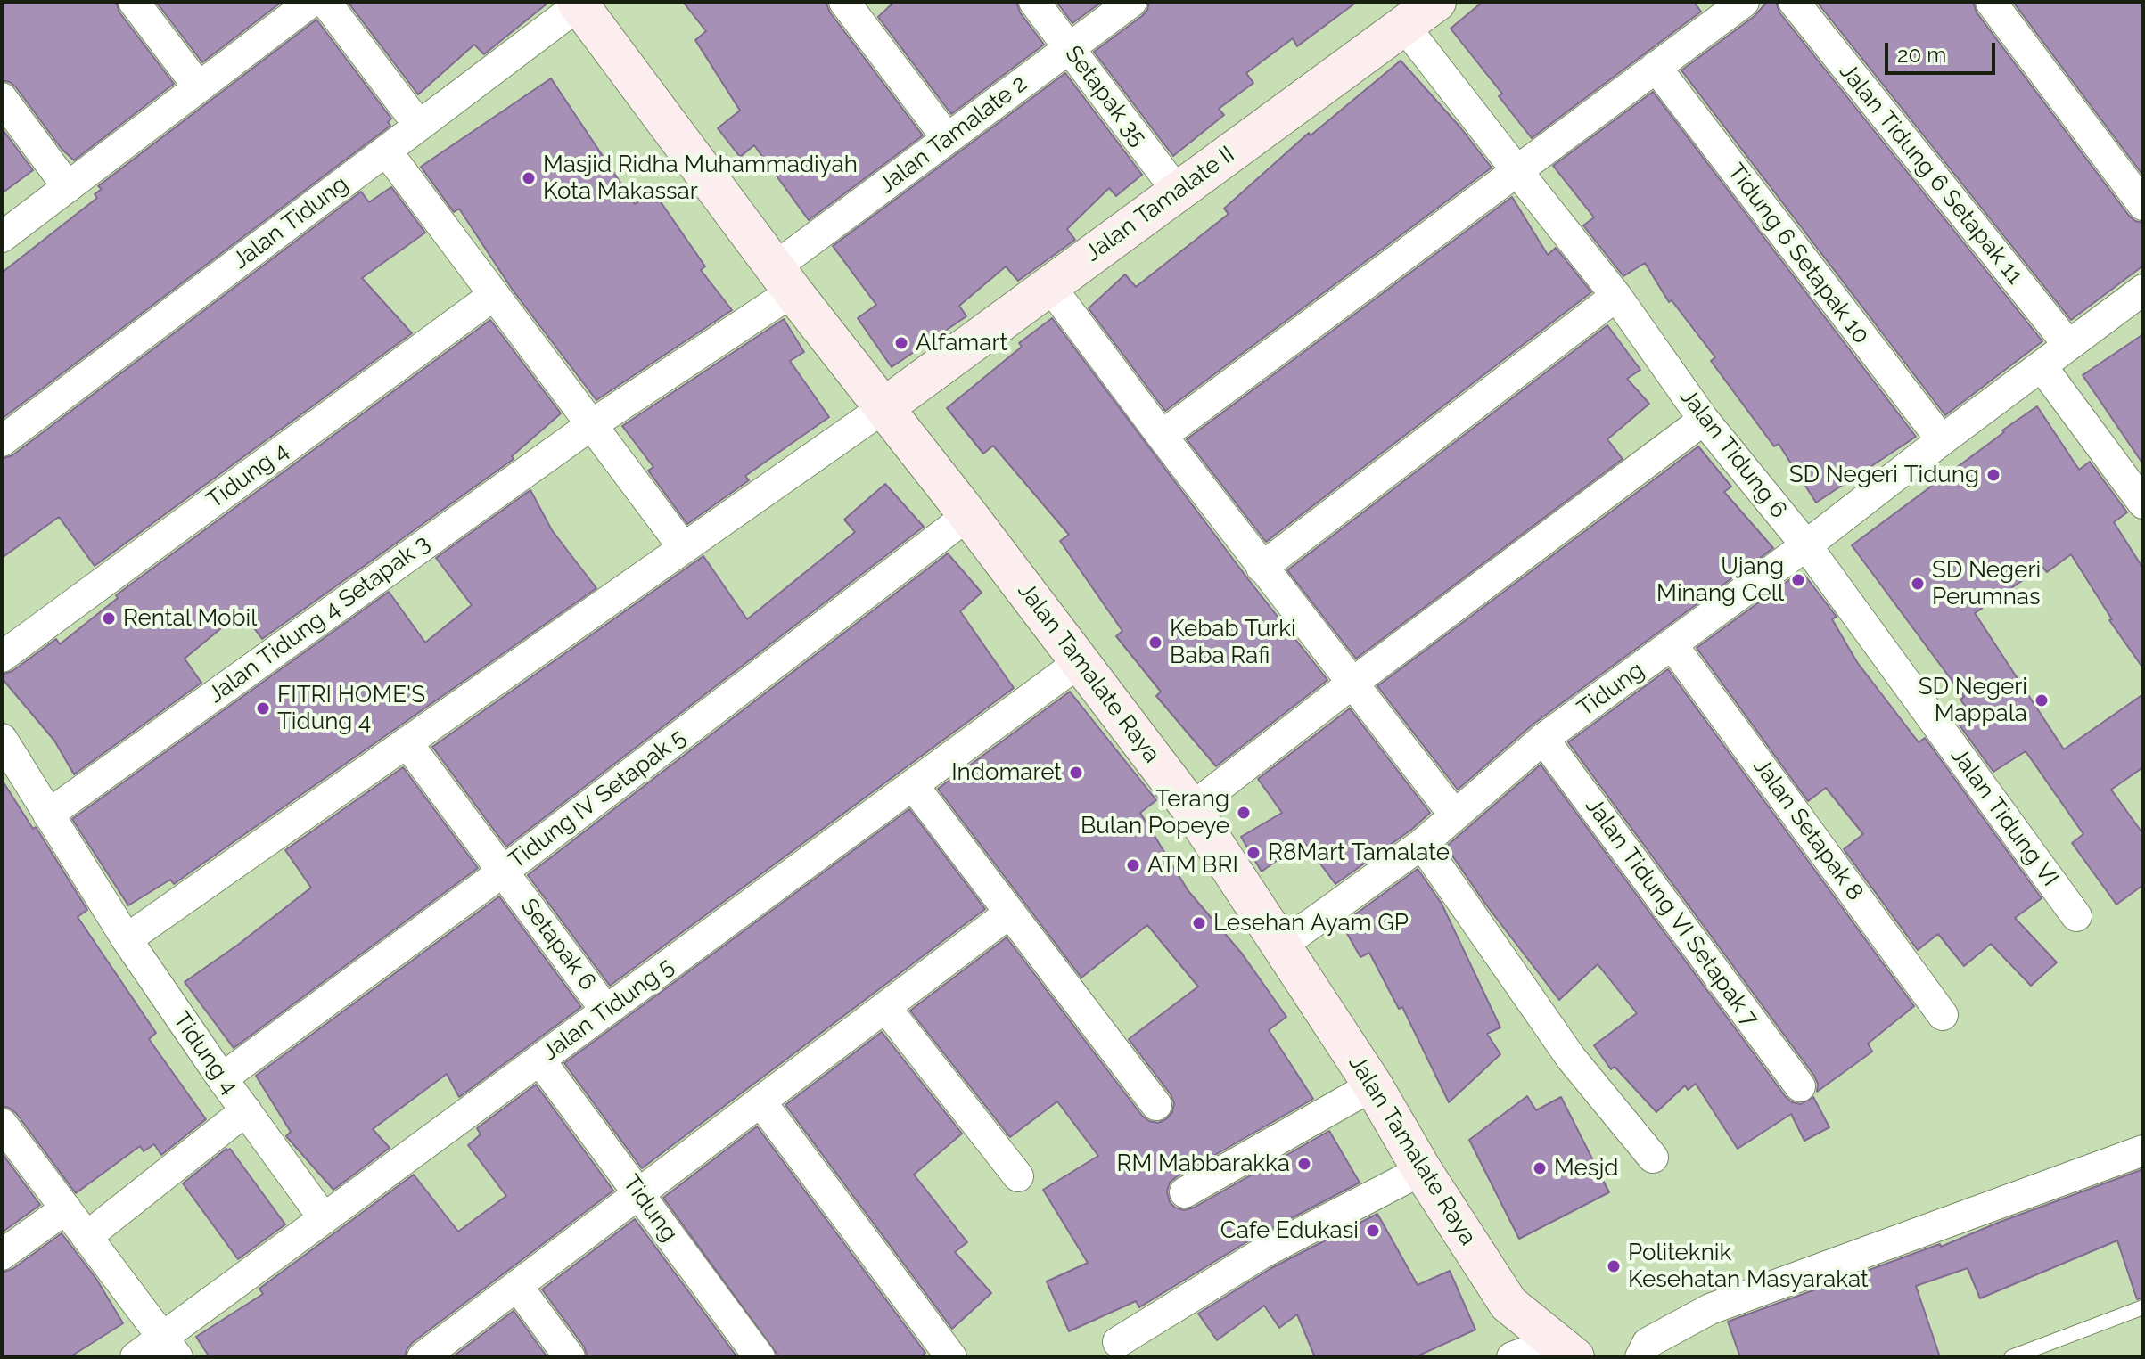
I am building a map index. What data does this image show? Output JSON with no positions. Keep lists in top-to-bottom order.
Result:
{
  "streets": {
    "street": [
      "Setapak 35",
      "Jalan Tamalate 2",
      "Jalan Tidung 6 Setapak 11",
      "Jalan Tamalate II",
      "Jalan Tidung",
      "Tidung 6 Setapak 10",
      "Jalan Tidung 6",
      "Tidung 4",
      "Jalan Tidung 4 Setapak 3",
      "Jalan Tamalate Raya",
      "Tidung",
      "Tidung IV Setapak 5",
      "Jalan Tidung VI",
      "Jalan Setapak 8",
      "Jalan Tidung VI Setapak 7",
      "Setapak 6",
      "Jalan Tidung 5"
    ]
  },
  "crossings": [
    ["Setapak 35", "Jalan Tamalate 2"],
    ["Setapak 35", "Jalan Tamalate II"],
    ["Jalan Tamalate 2", "Jalan Tidung 4 Setapak 3"],
    ["Jalan Tamalate 2", "Jalan Tamalate Raya"],
    ["Jalan Tamalate II", "Jalan Tidung 6"],
    ["Jalan Tamalate II", "Jalan Tamalate Raya"],
    ["Jalan Tidung", "Jalan Tamalate Raya"],
    ["Jalan Tidung 6", "Tidung"],
    ["Jalan Tidung 6", "Jalan Tidung VI"],
    ["Tidung 4", "Jalan Tidung 4 Setapak 3"],
    ["Tidung 4", "Tidung IV Setapak 5"],
    ["Tidung 4", "Jalan Tidung 5"],
    ["Jalan Tamalate Raya", "Tidung"],
    ["Jalan Tamalate Raya", "Tidung IV Setapak 5"],
    ["Jalan Tamalate Raya", "Jalan Tidung 5"],
    ["Tidung", "Jalan Tidung VI"],
    ["Tidung", "Jalan Setapak 8"],
    ["Tidung", "Jalan Tidung VI Setapak 7"],
    ["Tidung", "Jalan Tidung 5"],
    ["Tidung IV Setapak 5", "Setapak 6"],
    ["Setapak 6", "Jalan Tidung 5"]
  ],
  "places": [
    "Masjid Ridha Muhammadiyah Kota Makassar",
    "Alfamart",
    "SD Negeri Tidung",
    "Ujang Minang Cell",
    "SD Negeri Perumnas",
    "Rental Mobil",
    "Kebab Turki Baba Rafi",
    "SD Negeri Mappala",
    "FITRI HOME'S Tidung 4",
    "Indomaret",
    "Terang Bulan Popeye",
    "R8Mart Tamalate",
    "ATM BRI",
    "Lesehan Ayam GP",
    "RM Mabbarakka",
    "Mesjd",
    "Cafe Edukasi",
    "Politeknik Kesehatan Masyarakat"
  ],
  "scale_bar": "20 m"
}
